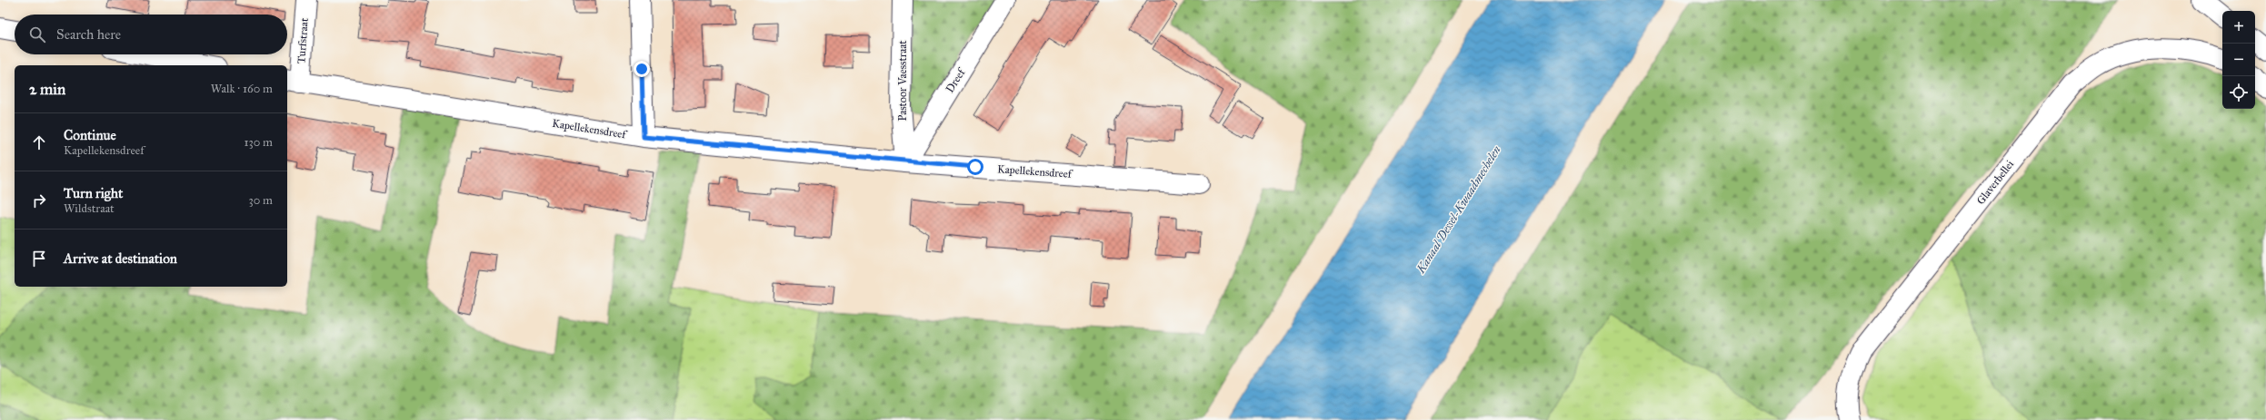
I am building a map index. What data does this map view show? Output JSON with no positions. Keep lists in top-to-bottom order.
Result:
{
  "streets": {
    "street": [
      "Turfstraat",
      "Pastoor Vaesstraat",
      "Dreef",
      "Kapellekensdreef",
      "Glaverbellei"
    ]
  },
  "crossings": [
    ["Turfstraat", "Kapellekensdreef"],
    ["Pastoor Vaesstraat", "Dreef"],
    ["Pastoor Vaesstraat", "Kapellekensdreef"],
    ["Dreef", "Kapellekensdreef"]
  ],
  "water": ["Kanaal Dessel-Kwaadmechelen"],
  "page": {
    "map_buttons": ["+", "−"],
    "search": "Search here",
    "heading": ["2 min", "Walk · 160 m"],
    "list": [
      ["Continue", "Kapellekensdreef", "130 m"],
      ["Turn right", "Wildstraat", "30 m"],
      "Arrive at destination"
    ]
  }
}
